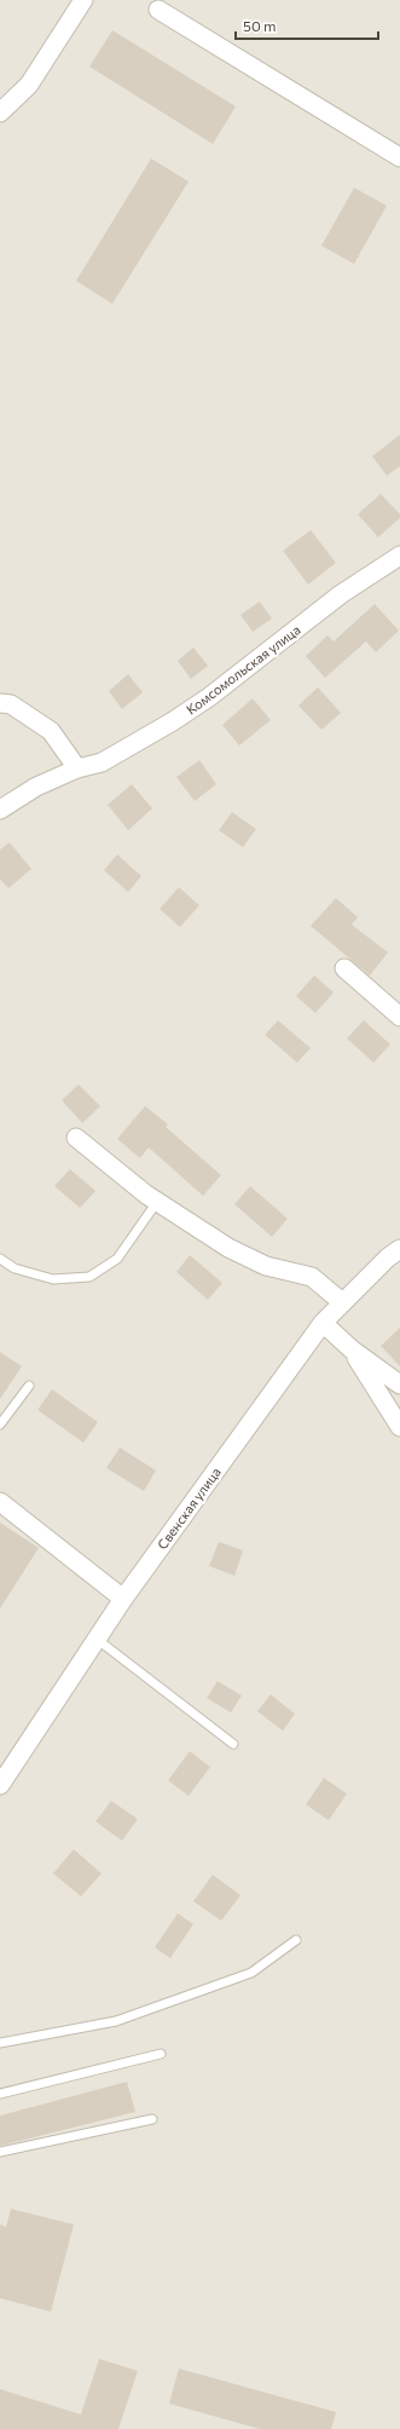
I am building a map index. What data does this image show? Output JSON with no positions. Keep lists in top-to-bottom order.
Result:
{
  "streets": {
    "street": ["Комсомольская улица", "Свенская улица"]
  },
  "scale_bar": "50 m"
}
